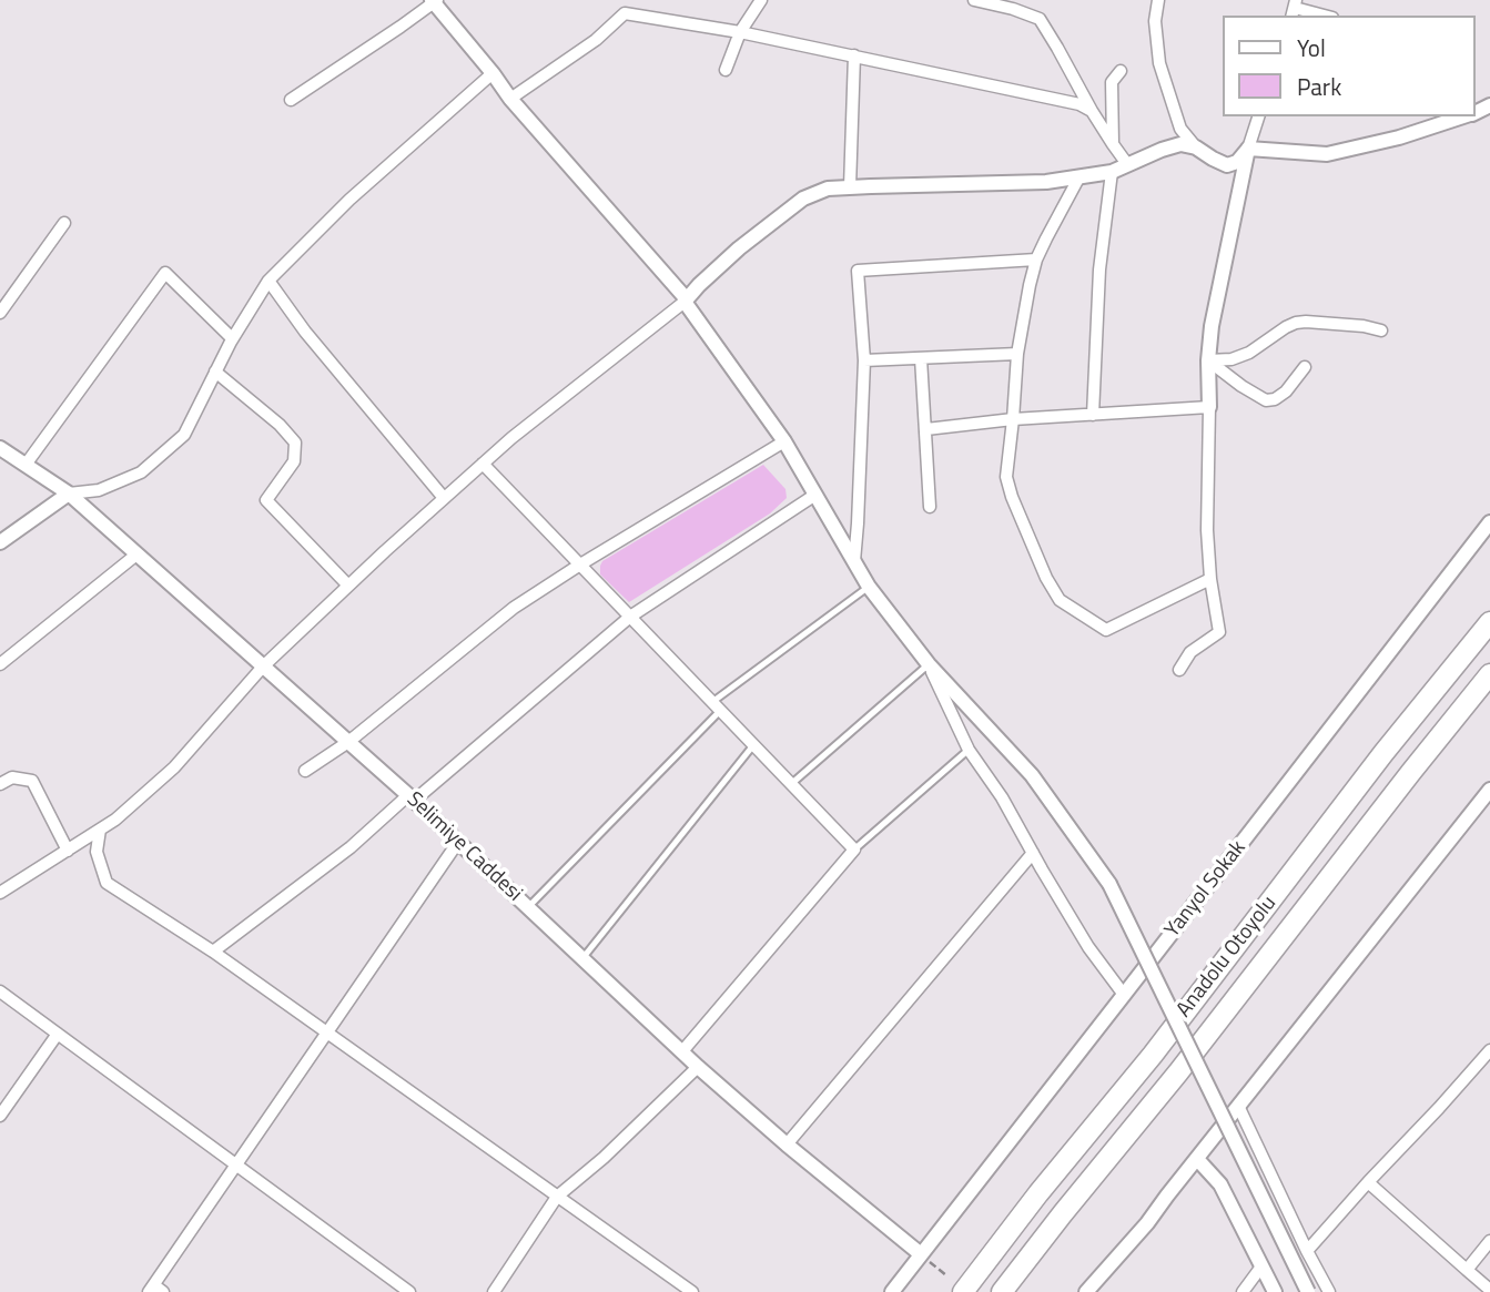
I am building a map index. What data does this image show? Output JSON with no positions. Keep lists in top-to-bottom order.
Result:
{
  "streets": {
    "highway": ["Anadolu Otoyolu"],
    "street": ["Selimiye Caddesi", "Yanyol Sokak"]
  },
  "crossings": [
    ["Selimiye Caddesi", "Yanyol Sokak"]
  ],
  "legend": ["Yol", "Park"]
}
